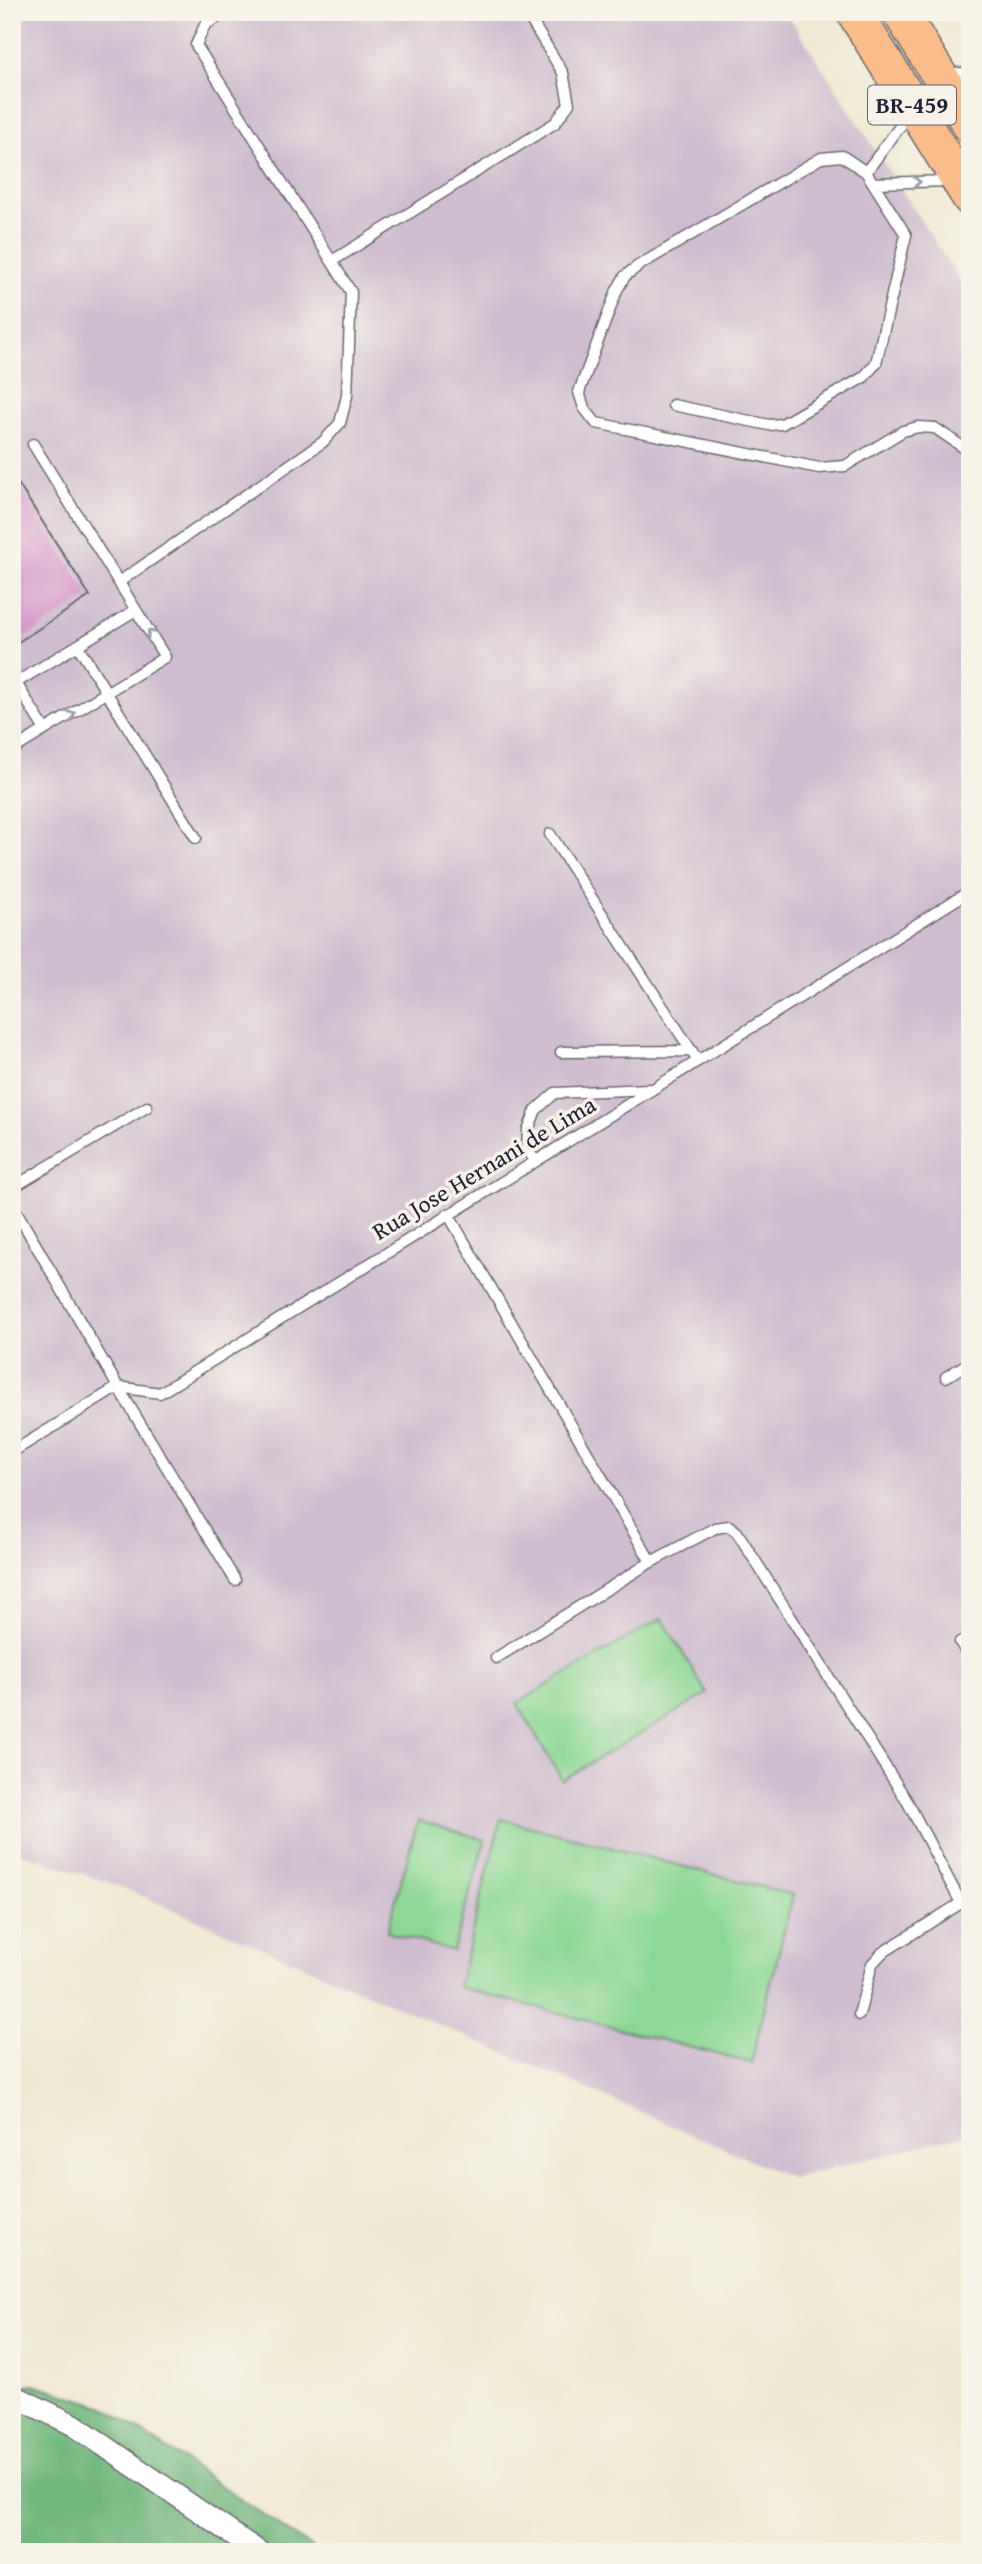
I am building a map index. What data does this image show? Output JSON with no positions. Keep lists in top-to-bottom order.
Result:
{
  "streets": {
    "highway": ["BR-459"],
    "lane": ["Rua Jose Hernani de Lima"]
  }
}
